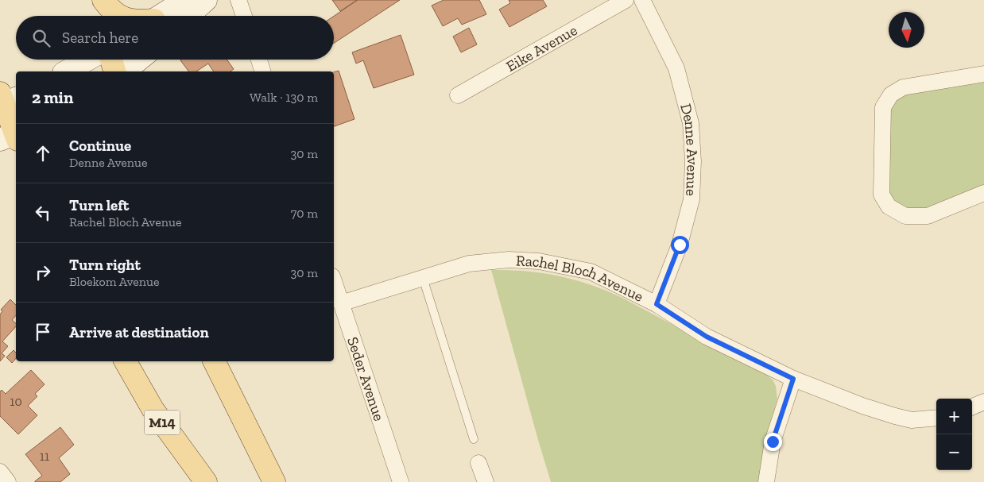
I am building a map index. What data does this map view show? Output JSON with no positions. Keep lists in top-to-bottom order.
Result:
{
  "streets": {
    "main road": ["M14"],
    "street": [
      "Eike Avenue",
      "Denne Avenue",
      "Rachel Bloch Avenue",
      "Seder Avenue"
    ]
  },
  "crossings": [
    ["Denne Avenue", "Rachel Bloch Avenue"],
    ["Rachel Bloch Avenue", "Seder Avenue"]
  ],
  "house_numbers": ["10", "11"],
  "north": "bottom",
  "page": {
    "search": "Search here",
    "heading": ["2 min", "Walk · 130 m"],
    "list": [
      ["Continue", "Denne Avenue", "30 m"],
      ["Turn left", "Rachel Bloch Avenue", "70 m"],
      ["Turn right", "Bloekom Avenue", "30 m"],
      "Arrive at destination"
    ],
    "map_buttons": ["+", "−"]
  }
}
